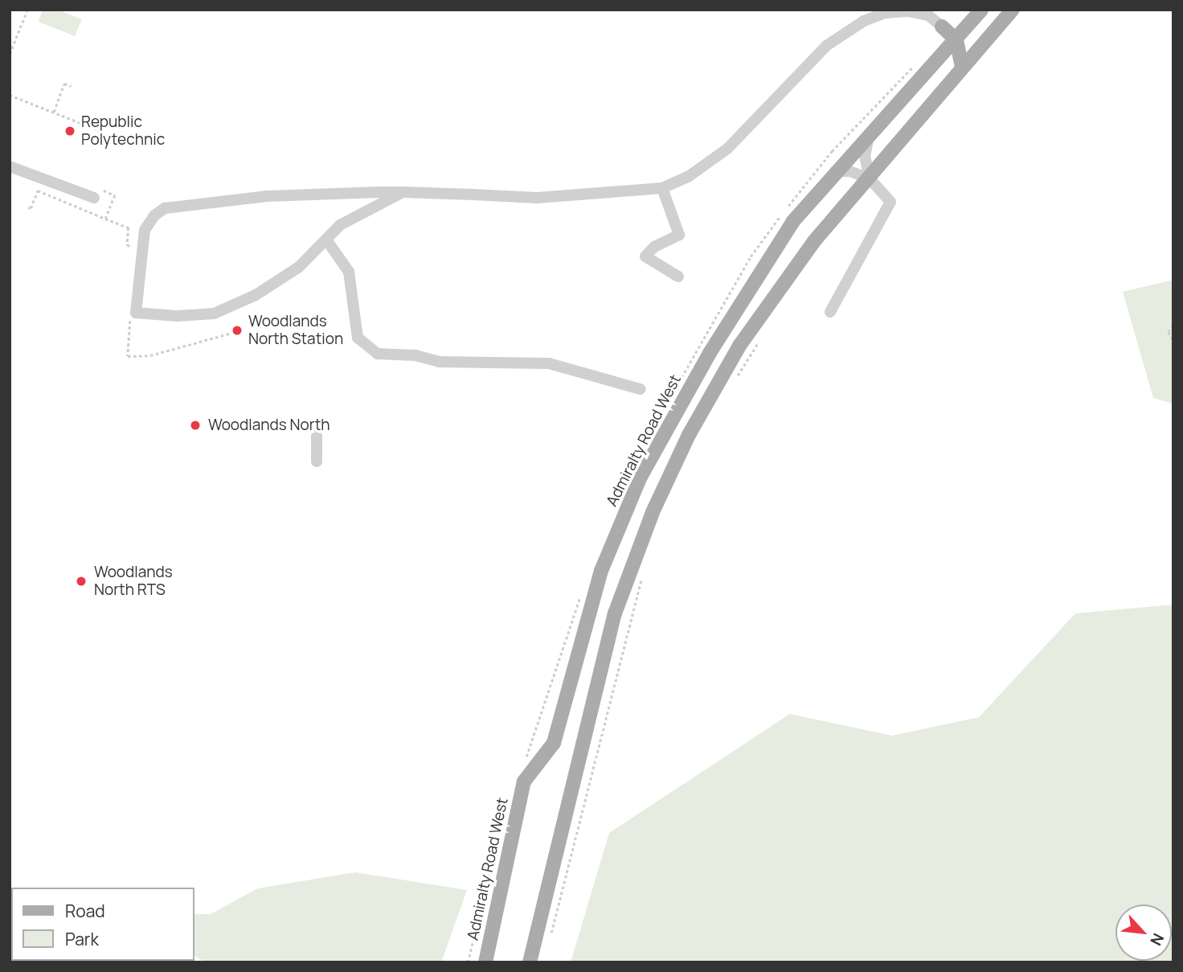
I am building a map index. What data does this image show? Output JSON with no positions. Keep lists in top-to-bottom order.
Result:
{
  "streets": {
    "main road": ["Admiralty Road West"]
  },
  "places": [
    "Republic Polytechnic",
    "Woodlands North Station",
    "Woodlands North",
    "Woodlands North RTS"
  ],
  "legend": ["Road", "Park"],
  "north": "bottom right"
}
